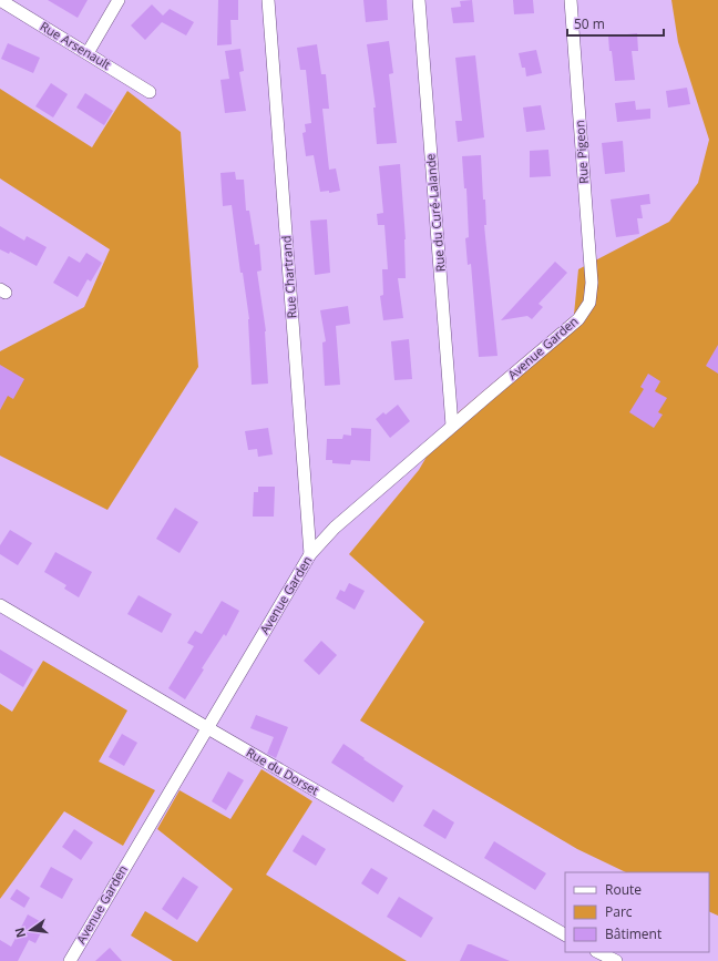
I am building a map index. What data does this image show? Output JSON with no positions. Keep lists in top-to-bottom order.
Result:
{
  "streets": {
    "street": [
      "Rue Arsenault",
      "Rue Pigeon",
      "Rue du Curé-Lalande",
      "Rue Chartrand",
      "Avenue Garden",
      "Rue du Dorset"
    ]
  },
  "crossings": [
    ["Rue Pigeon", "Avenue Garden"],
    ["Rue du Curé-Lalande", "Avenue Garden"],
    ["Rue Chartrand", "Avenue Garden"],
    ["Avenue Garden", "Rue du Dorset"]
  ],
  "legend": ["Route", "Parc", "Bâtiment"],
  "scale_bar": "50 m",
  "north": "left"
}
